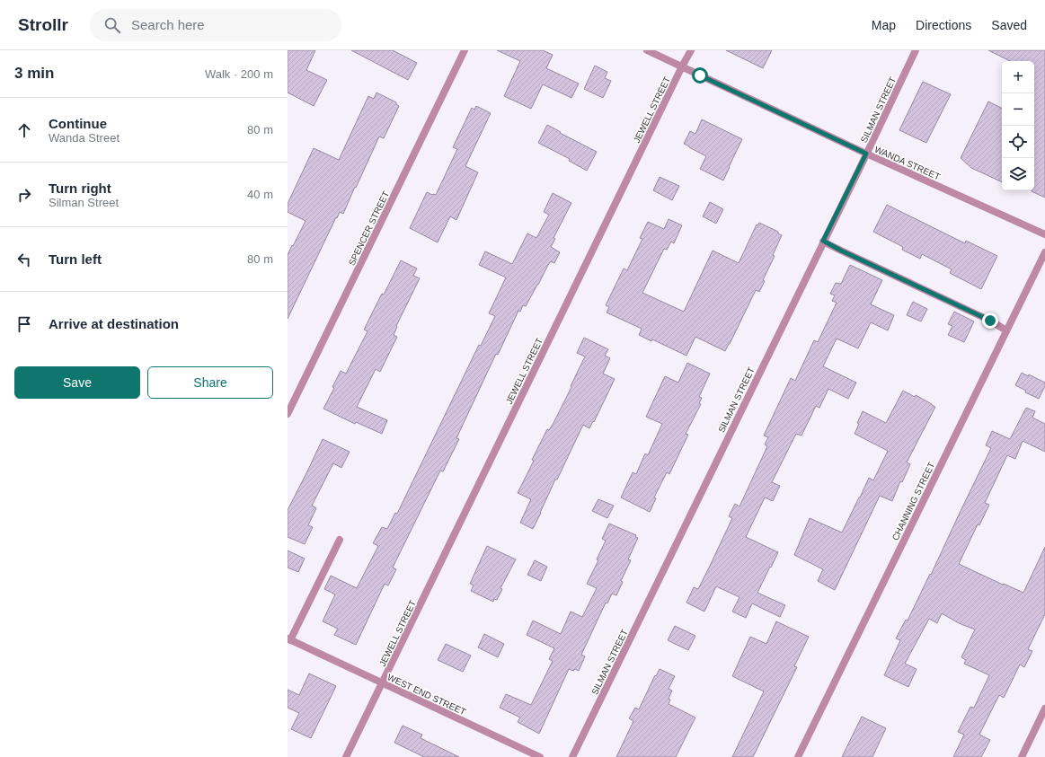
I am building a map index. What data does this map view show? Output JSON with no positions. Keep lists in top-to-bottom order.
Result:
{
  "streets": {
    "street": [
      "JEWELL STREET",
      "SILMAN STREET",
      "WANDA STREET",
      "SPENCER STREET",
      "CHANNING STREET",
      "WEST END STREET"
    ]
  },
  "crossings": [
    ["JEWELL STREET", "WANDA STREET"],
    ["JEWELL STREET", "WEST END STREET"],
    ["SILMAN STREET", "WANDA STREET"]
  ],
  "page": {
    "header": "Strollr",
    "search": "Search here",
    "nav": ["Map", "Directions", "Saved"],
    "heading": ["3 min", "Walk · 200 m"],
    "map_buttons": ["+", "−"],
    "list": [
      ["Continue", "Wanda Street", "80 m"],
      ["Turn right", "Silman Street", "40 m"],
      ["Turn left", "80 m"],
      "Arrive at destination"
    ],
    "buttons": ["Save", "Share"]
  }
}
